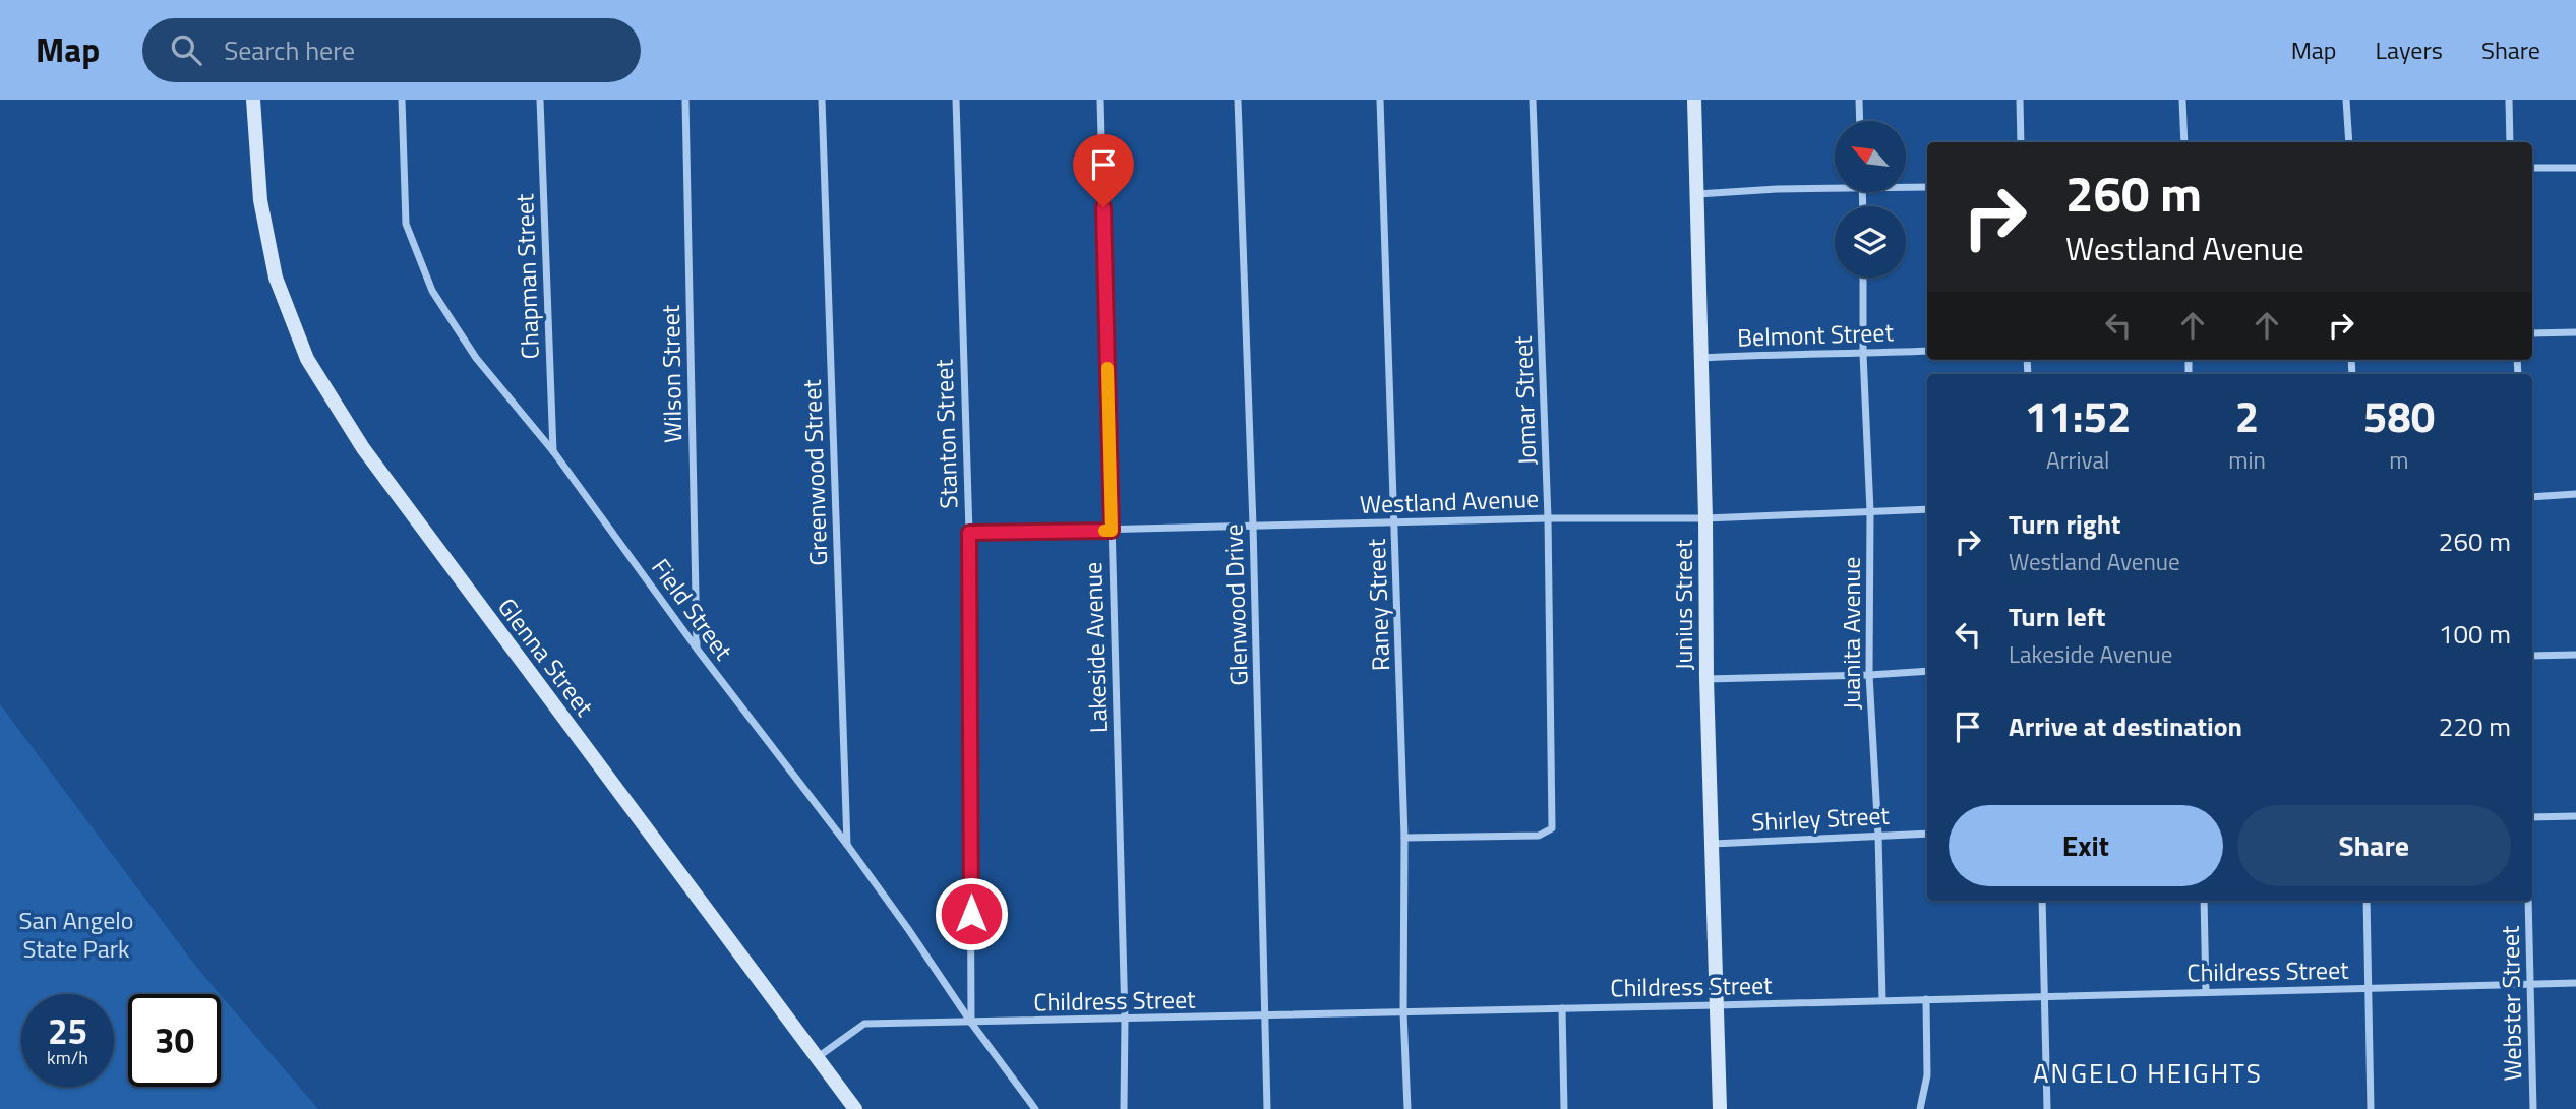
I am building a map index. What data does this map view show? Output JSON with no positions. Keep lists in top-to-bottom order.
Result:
{
  "streets": {
    "main road": ["Junius Street", "Glenna Street"],
    "street": [
      "Chapman Street",
      "Belmont Street",
      "Wilson Street",
      "Jomar Street",
      "Stanton Street",
      "Greenwood Street",
      "Westland Avenue",
      "Glenwood Drive",
      "Raney Street",
      "Field Street",
      "Juanita Avenue",
      "Lakeside Avenue",
      "Shirley Street",
      "Childress Street",
      "Webster Street"
    ]
  },
  "crossings": [
    ["Chapman Street", "Field Street"],
    ["Belmont Street", "Junius Street"],
    ["Belmont Street", "Juanita Avenue"],
    ["Wilson Street", "Field Street"],
    ["Jomar Street", "Westland Avenue"],
    ["Jomar Street", "Raney Street"],
    ["Stanton Street", "Westland Avenue"],
    ["Stanton Street", "Field Street"],
    ["Stanton Street", "Childress Street"],
    ["Greenwood Street", "Field Street"],
    ["Westland Avenue", "Glenwood Drive"],
    ["Westland Avenue", "Raney Street"],
    ["Westland Avenue", "Junius Street"],
    ["Westland Avenue", "Juanita Avenue"],
    ["Westland Avenue", "Lakeside Avenue"],
    ["Glenwood Drive", "Childress Street"],
    ["Raney Street", "Childress Street"],
    ["Junius Street", "Shirley Street"],
    ["Junius Street", "Childress Street"],
    ["Field Street", "Childress Street"],
    ["Juanita Avenue", "Shirley Street"],
    ["Juanita Avenue", "Childress Street"],
    ["Lakeside Avenue", "Childress Street"],
    ["Glenna Street", "Childress Street"],
    ["Childress Street", "Webster Street"]
  ],
  "districts": ["ANGELO HEIGHTS"],
  "parks": ["San Angelo State Park"],
  "north": "top left",
  "page": {
    "header": "Map",
    "search": "Search here",
    "nav": ["Map", "Layers", "Share"],
    "turn": ["260 m", "Westland Avenue"],
    "eta": [
      "11:52",
      "Arrival",
      "2",
      "min",
      "580",
      "m"
    ],
    "list": [
      {
        "name": "Turn right",
        "note": "Westland Avenue",
        "value": "260 m"
      },
      {
        "name": "Turn left",
        "note": "Lakeside Avenue",
        "value": "100 m"
      },
      {
        "name": "Arrive at destination",
        "value": "220 m"
      }
    ],
    "buttons": ["Exit", "Share"],
    "speed": "25 km/h",
    "limit": "30"
  }
}
